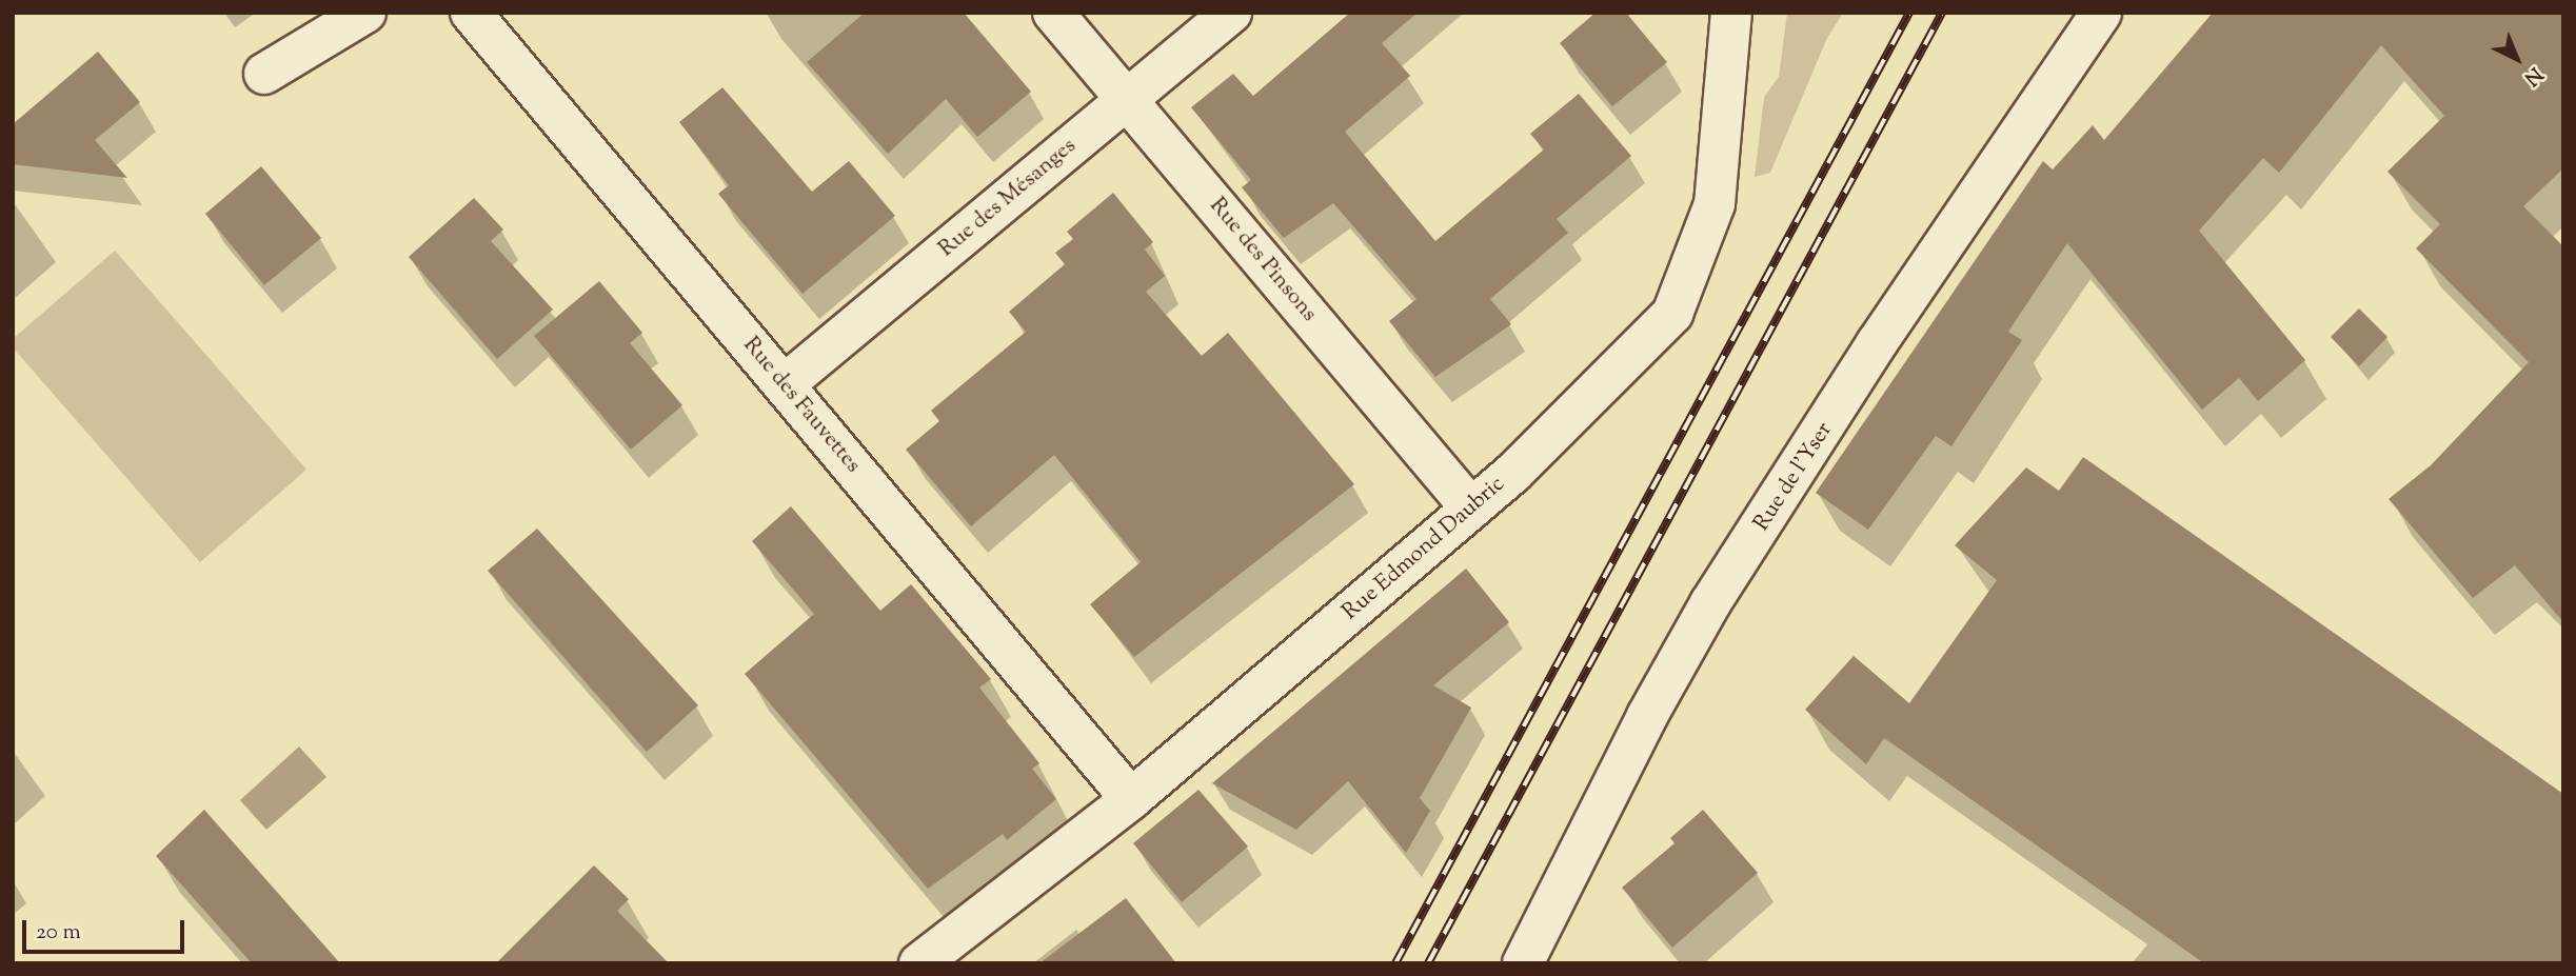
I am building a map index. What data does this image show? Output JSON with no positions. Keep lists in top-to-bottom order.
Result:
{
  "streets": {
    "street": [
      "Rue des Mésanges",
      "Rue des Pinsons",
      "Rue des Fauvettes",
      "Rue de l'Yser",
      "Rue Edmond Daubric"
    ]
  },
  "crossings": [
    ["Rue des Mésanges", "Rue des Pinsons"],
    ["Rue des Mésanges", "Rue des Fauvettes"],
    ["Rue des Pinsons", "Rue Edmond Daubric"],
    ["Rue des Fauvettes", "Rue Edmond Daubric"]
  ],
  "scale_bar": "20 m",
  "north": "bottom right"
}
